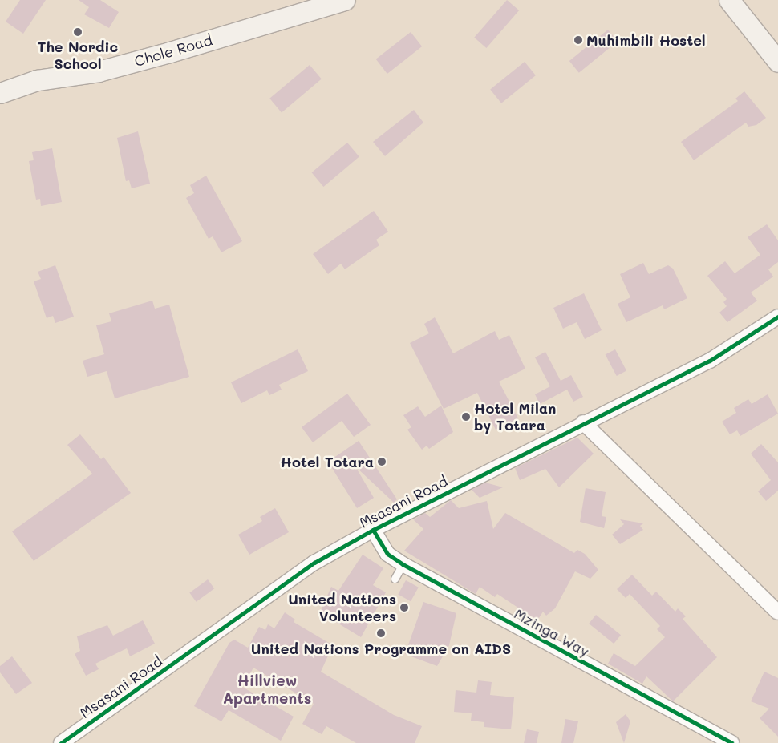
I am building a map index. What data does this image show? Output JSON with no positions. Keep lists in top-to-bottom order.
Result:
{
  "streets": {
    "street": ["Chole Road", "Msasani Road", "Mzinga Way"]
  },
  "crossings": [
    ["Msasani Road", "Mzinga Way"]
  ],
  "districts": ["Hillview Apartments"],
  "places": [
    "The Nordic School",
    "Muhimbili Hostel",
    "Hotel Milan by Totara",
    "Hotel Totara",
    "United Nations Volunteers",
    "United Nations Programme on AIDS"
  ]
}
